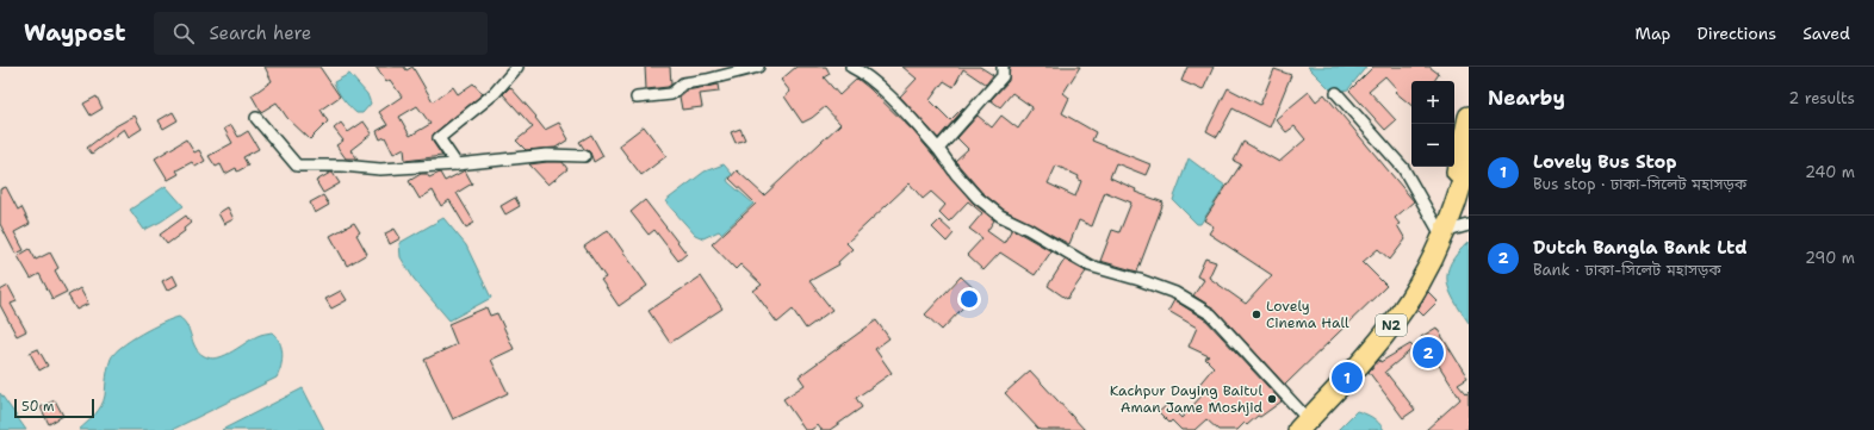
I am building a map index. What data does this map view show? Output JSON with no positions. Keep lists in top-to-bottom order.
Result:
{
  "streets": {
    "highway": ["N2"]
  },
  "places": ["Lovely Cinema Hall", "Kachpur Daying Baitul Aman Jame Moshjid"],
  "scale_bar": "50 m",
  "page": {
    "header": "Waypost",
    "search": "Search here",
    "nav": ["Map", "Directions", "Saved"],
    "heading": ["Nearby", "2 results"],
    "map_buttons": ["+", "−"],
    "list": [
      {
        "mark": "1",
        "name": "Lovely Bus Stop",
        "note": "Bus stop · ঢাকা-সিলেট মহাসড়ক",
        "value": "240 m"
      },
      {
        "mark": "2",
        "name": "Dutch Bangla Bank Ltd",
        "note": "Bank · ঢাকা-সিলেট মহাসড়ক",
        "value": "290 m"
      }
    ],
    "pins": ["2", "1"],
    "scale": "50 m"
  }
}
